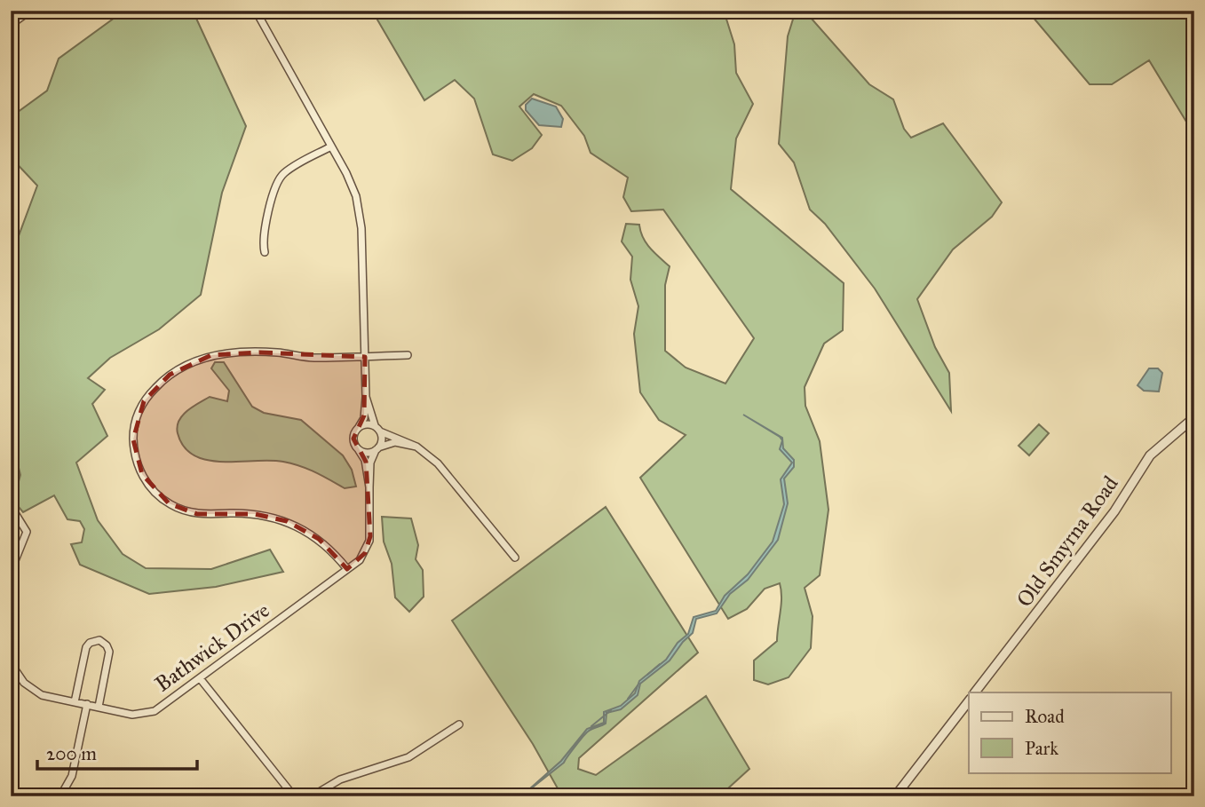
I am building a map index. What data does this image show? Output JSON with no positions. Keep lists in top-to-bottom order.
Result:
{
  "streets": {
    "street": ["Old Smyrna Road", "Bathwick Drive"]
  },
  "legend": ["Road", "Park"],
  "scale_bar": "200 m"
}
